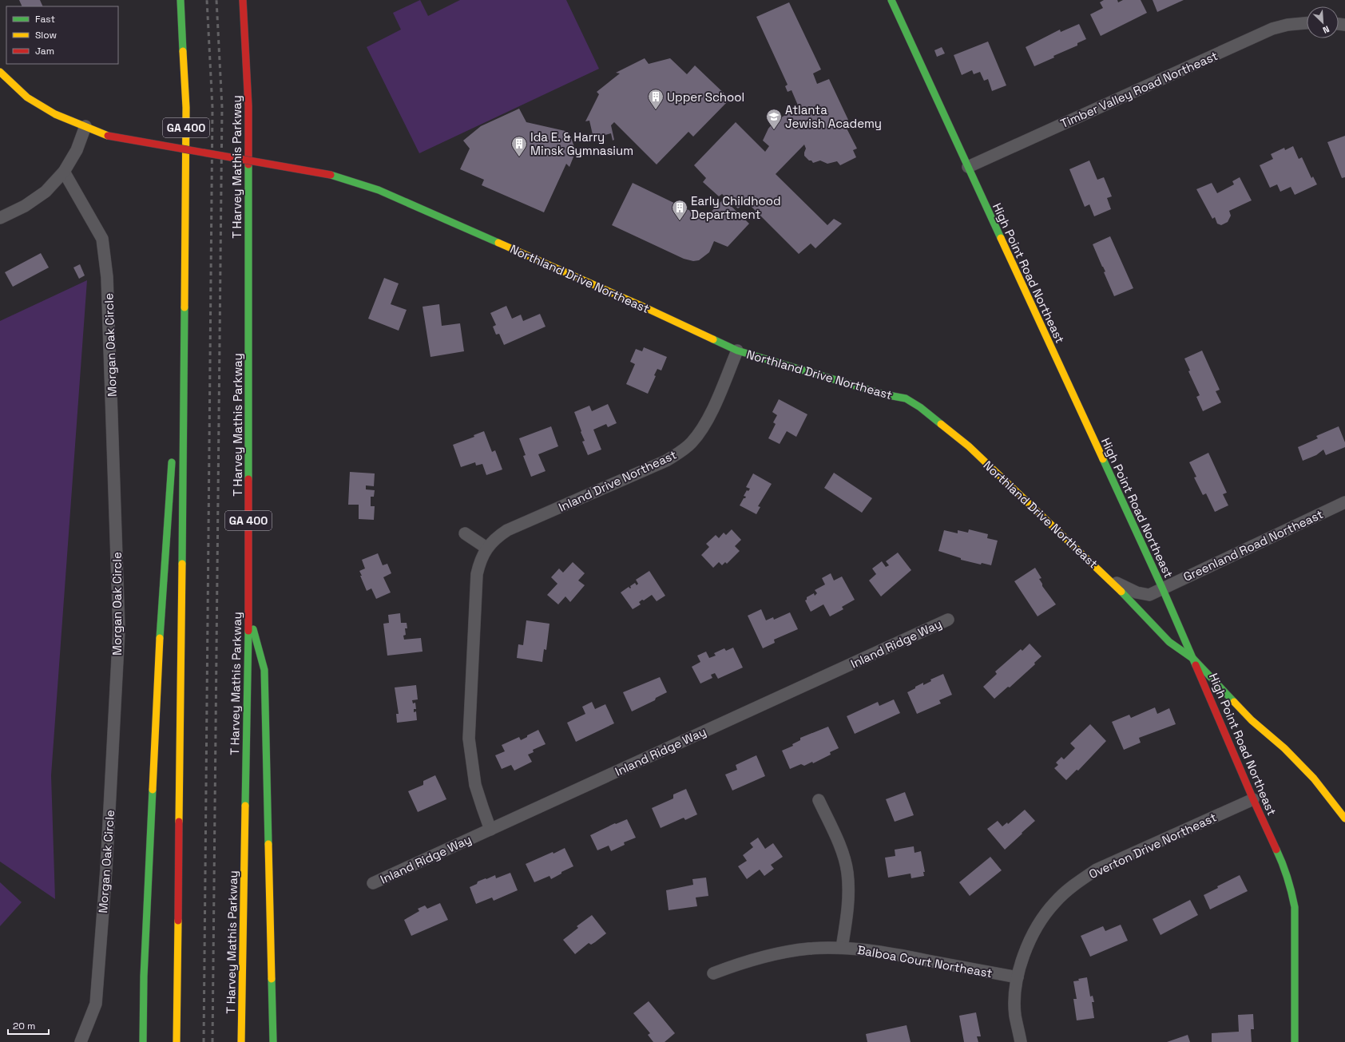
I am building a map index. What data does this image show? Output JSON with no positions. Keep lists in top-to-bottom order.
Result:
{
  "streets": {
    "main road": [
      "GA 400",
      "T Harvey Mathis Parkway",
      "High Point Road Northeast",
      "Northland Drive Northeast"
    ],
    "street": [
      "Timber Valley Road Northeast",
      "Morgan Oak Circle",
      "Inland Drive Northeast",
      "Greenland Road Northeast",
      "Inland Ridge Way",
      "Overton Drive Northeast",
      "Balboa Court Northeast"
    ]
  },
  "crossings": [
    ["Timber Valley Road Northeast", "High Point Road Northeast"],
    ["High Point Road Northeast", "Northland Drive Northeast"],
    ["High Point Road Northeast", "Greenland Road Northeast"],
    ["High Point Road Northeast", "Overton Drive Northeast"],
    ["Northland Drive Northeast", "Inland Drive Northeast"],
    ["Northland Drive Northeast", "Greenland Road Northeast"],
    ["Inland Drive Northeast", "Inland Ridge Way"],
    ["Overton Drive Northeast", "Balboa Court Northeast"]
  ],
  "places": {
    "building": ["Upper School", "Ida E. & Harry Minsk Gymnasium", "Early Childhood Department"],
    "school or university": ["Atlanta Jewish Academy"]
  },
  "legend": ["Fast", "Slow", "Jam"],
  "scale_bar": "20 m",
  "north": "bottom right"
}
